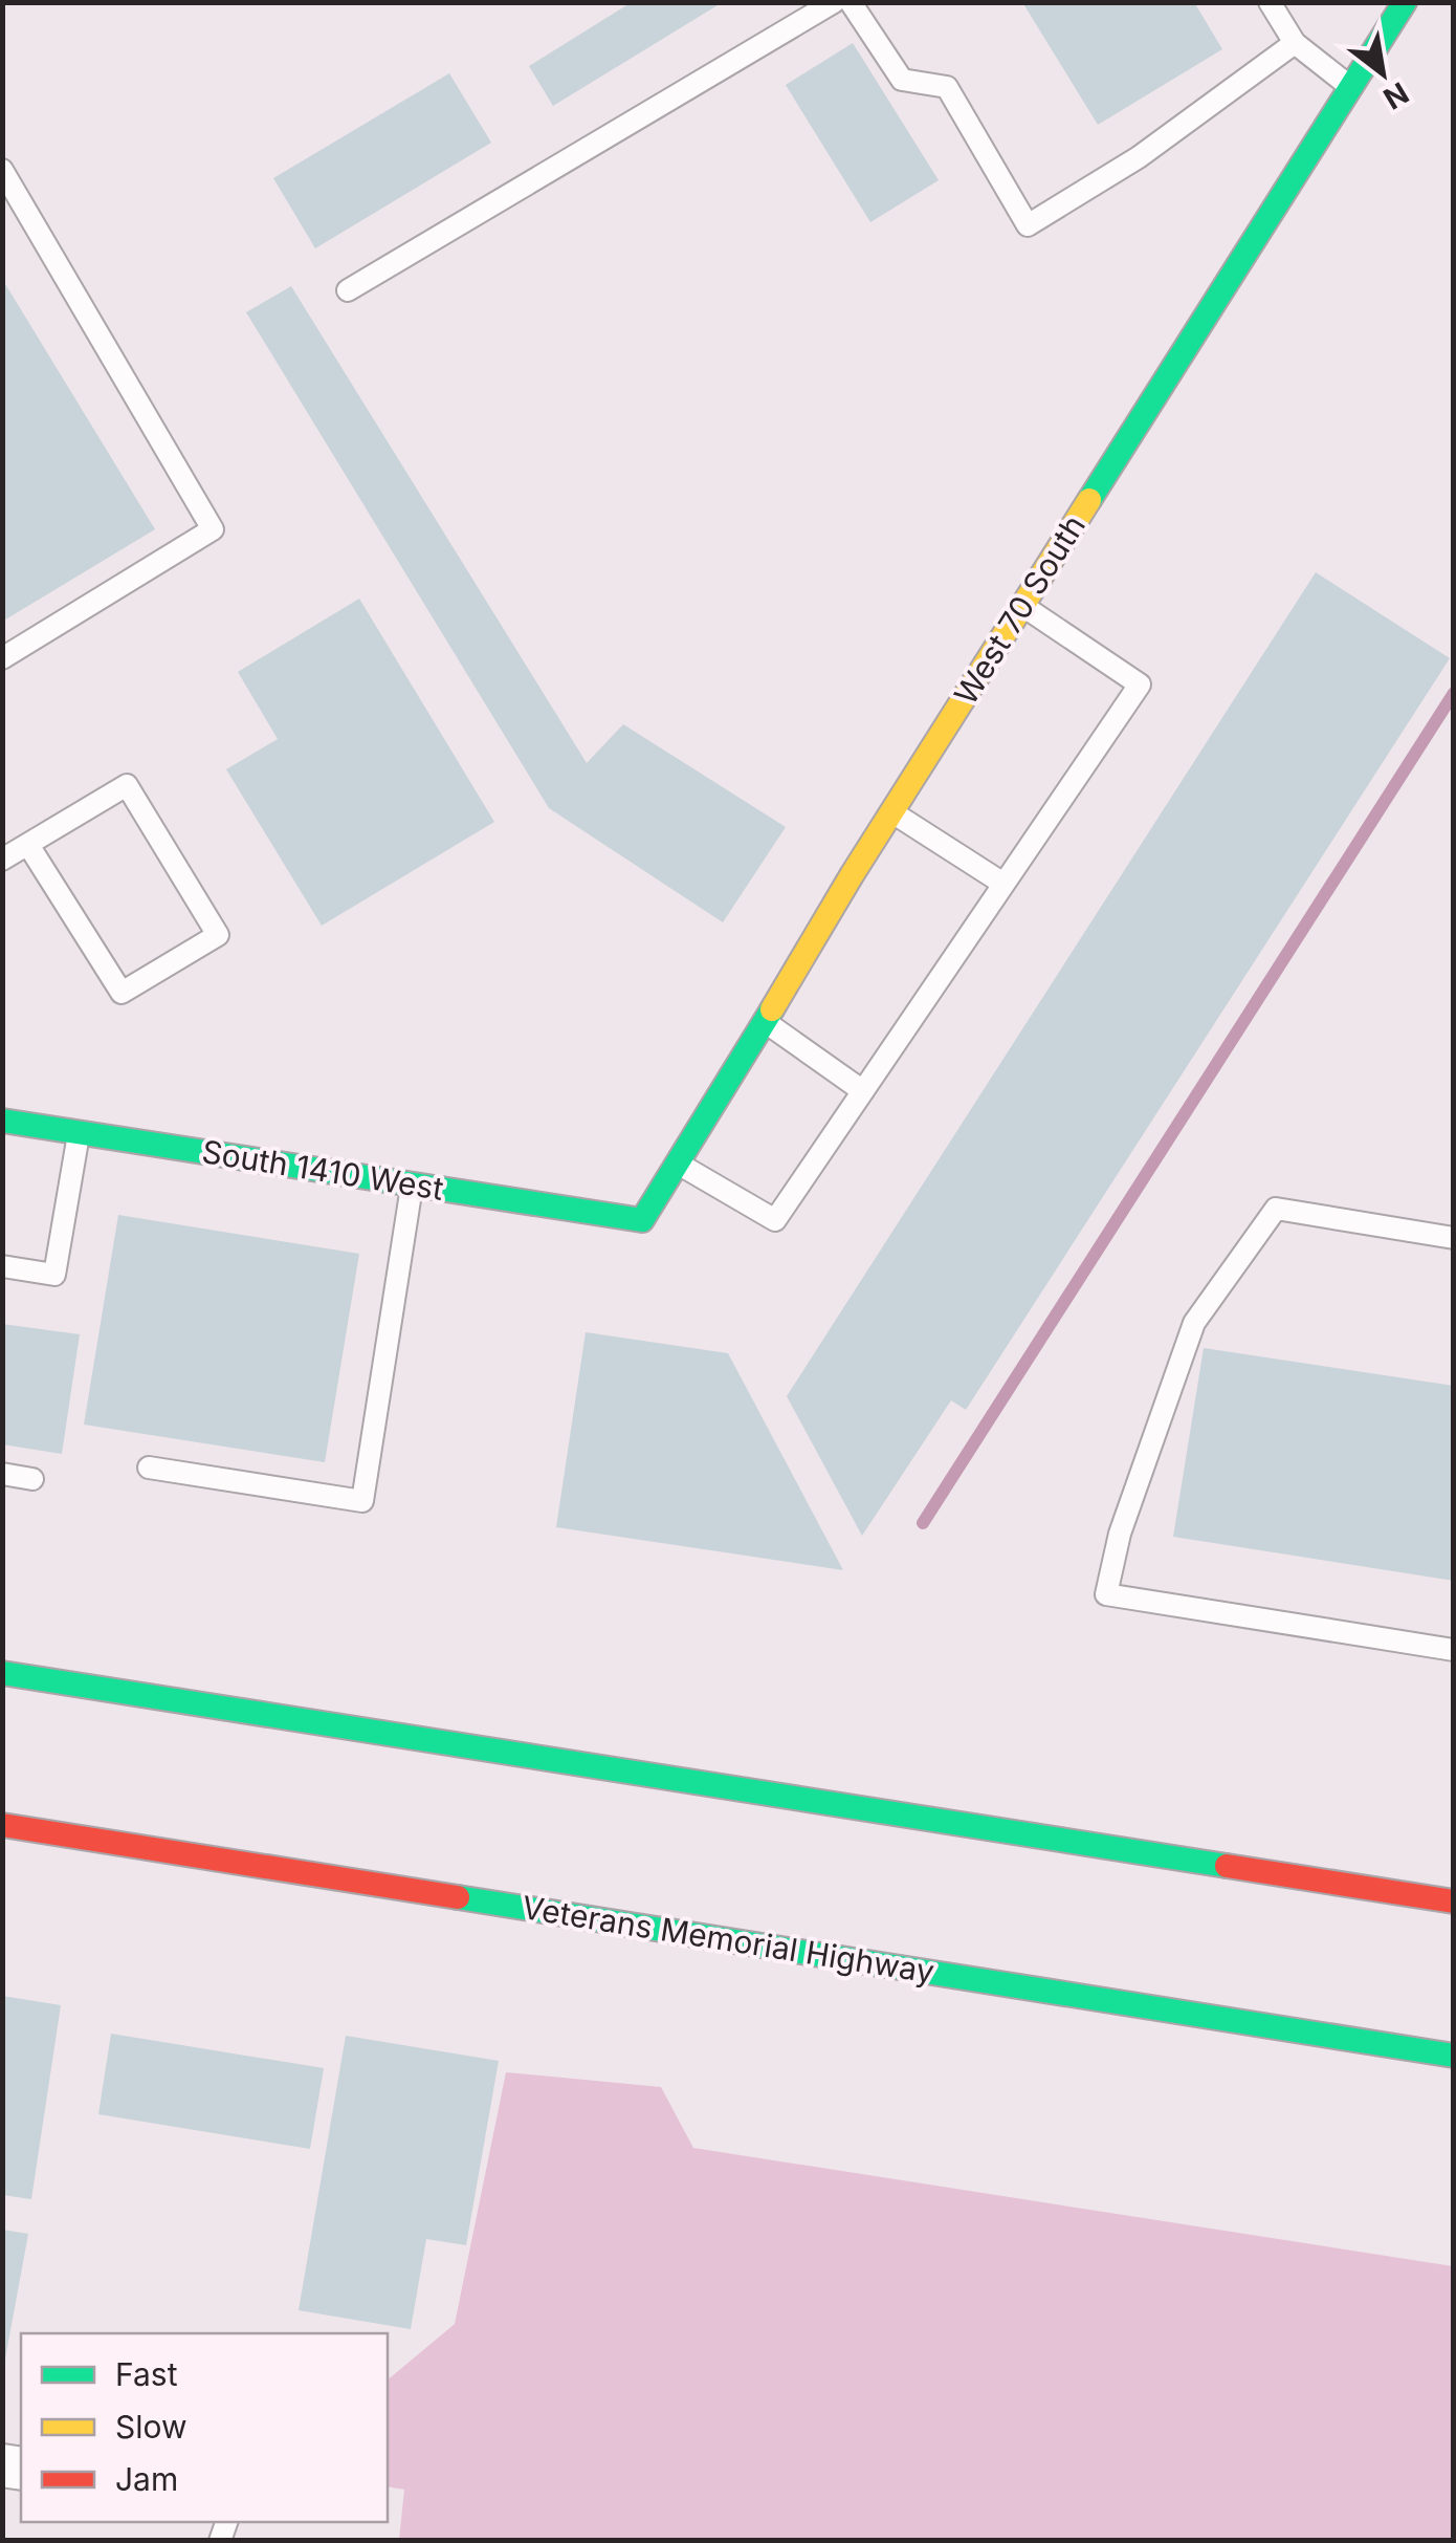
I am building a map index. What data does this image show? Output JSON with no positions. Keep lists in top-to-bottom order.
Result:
{
  "streets": {
    "main road": ["West 70 South", "South 1410 West", "Veterans Memorial Highway"]
  },
  "crossings": [
    ["West 70 South", "South 1410 West"]
  ],
  "legend": ["Fast", "Slow", "Jam"],
  "north": "bottom right"
}
